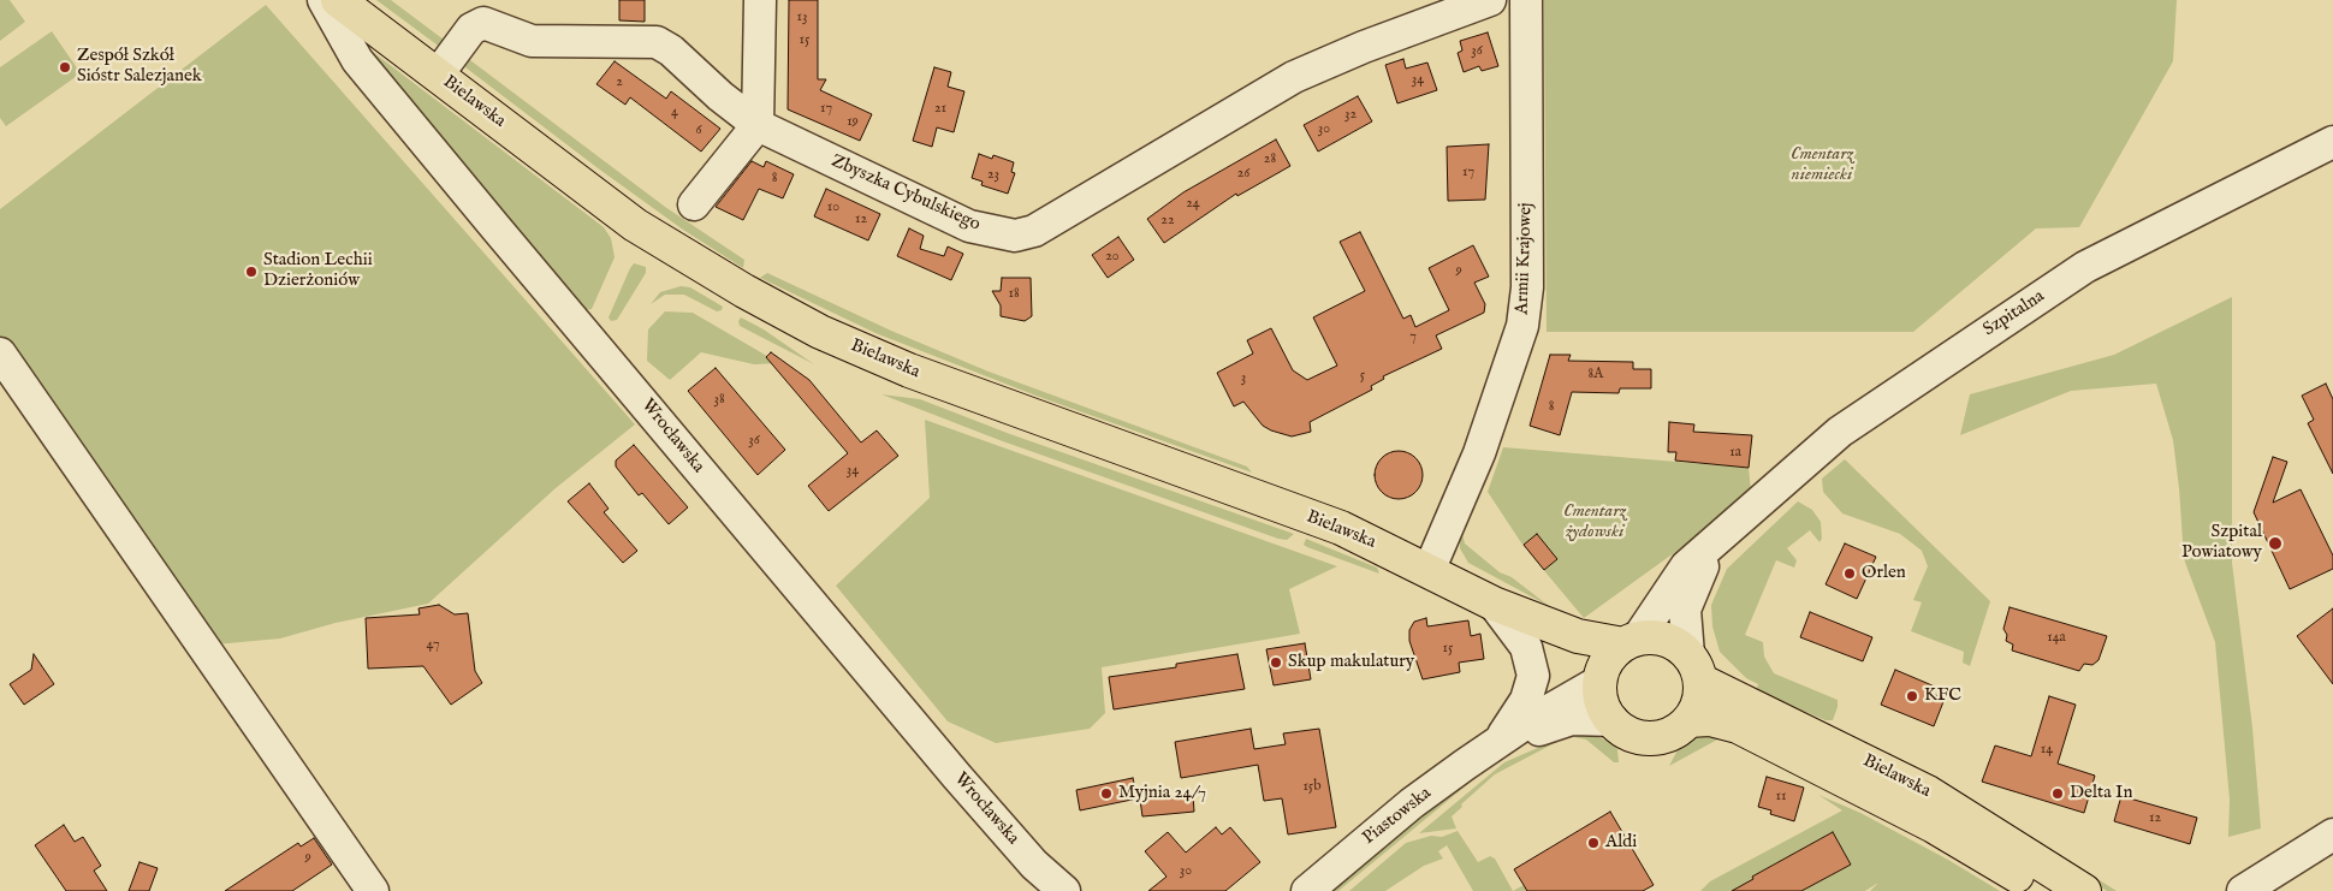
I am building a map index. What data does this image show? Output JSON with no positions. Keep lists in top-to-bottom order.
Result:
{
  "streets": {
    "main road": ["Bielawska"],
    "street": [
      "Zbyszka Cybulskiego",
      "Armii Krajowej",
      "Szpitalna",
      "Wrocławska",
      "Piastowska"
    ]
  },
  "crossings": [
    ["Bielawska", "Zbyszka Cybulskiego"],
    ["Bielawska", "Armii Krajowej"],
    ["Bielawska", "Szpitalna"],
    ["Bielawska", "Piastowska"],
    ["Szpitalna", "Piastowska"]
  ],
  "parks": ["Cmentarz niemiecki", "Cmentarz żydowski"],
  "places": [
    "Zespół Szkół Sióstr Salezjanek",
    "Stadion Lechii Dzierżoniów",
    "Szpital Powiatowy",
    "Orlen",
    "Skup makulatury",
    "KFC",
    "Myjnia 24/7",
    "Delta In",
    "Aldi"
  ],
  "house_numbers": [
    "13",
    "15",
    "36",
    "34",
    "2",
    "17",
    "21",
    "4",
    "32",
    "19",
    "30",
    "6",
    "28",
    "17",
    "26",
    "23",
    "8",
    "24",
    "10",
    "12",
    "22",
    "20",
    "9",
    "18",
    "7",
    "8A",
    "5",
    "3",
    "38",
    "8",
    "36",
    "1a",
    "34",
    "14a",
    "47",
    "15",
    "14",
    "15b",
    "11",
    "12",
    "9",
    "30"
  ]
}
